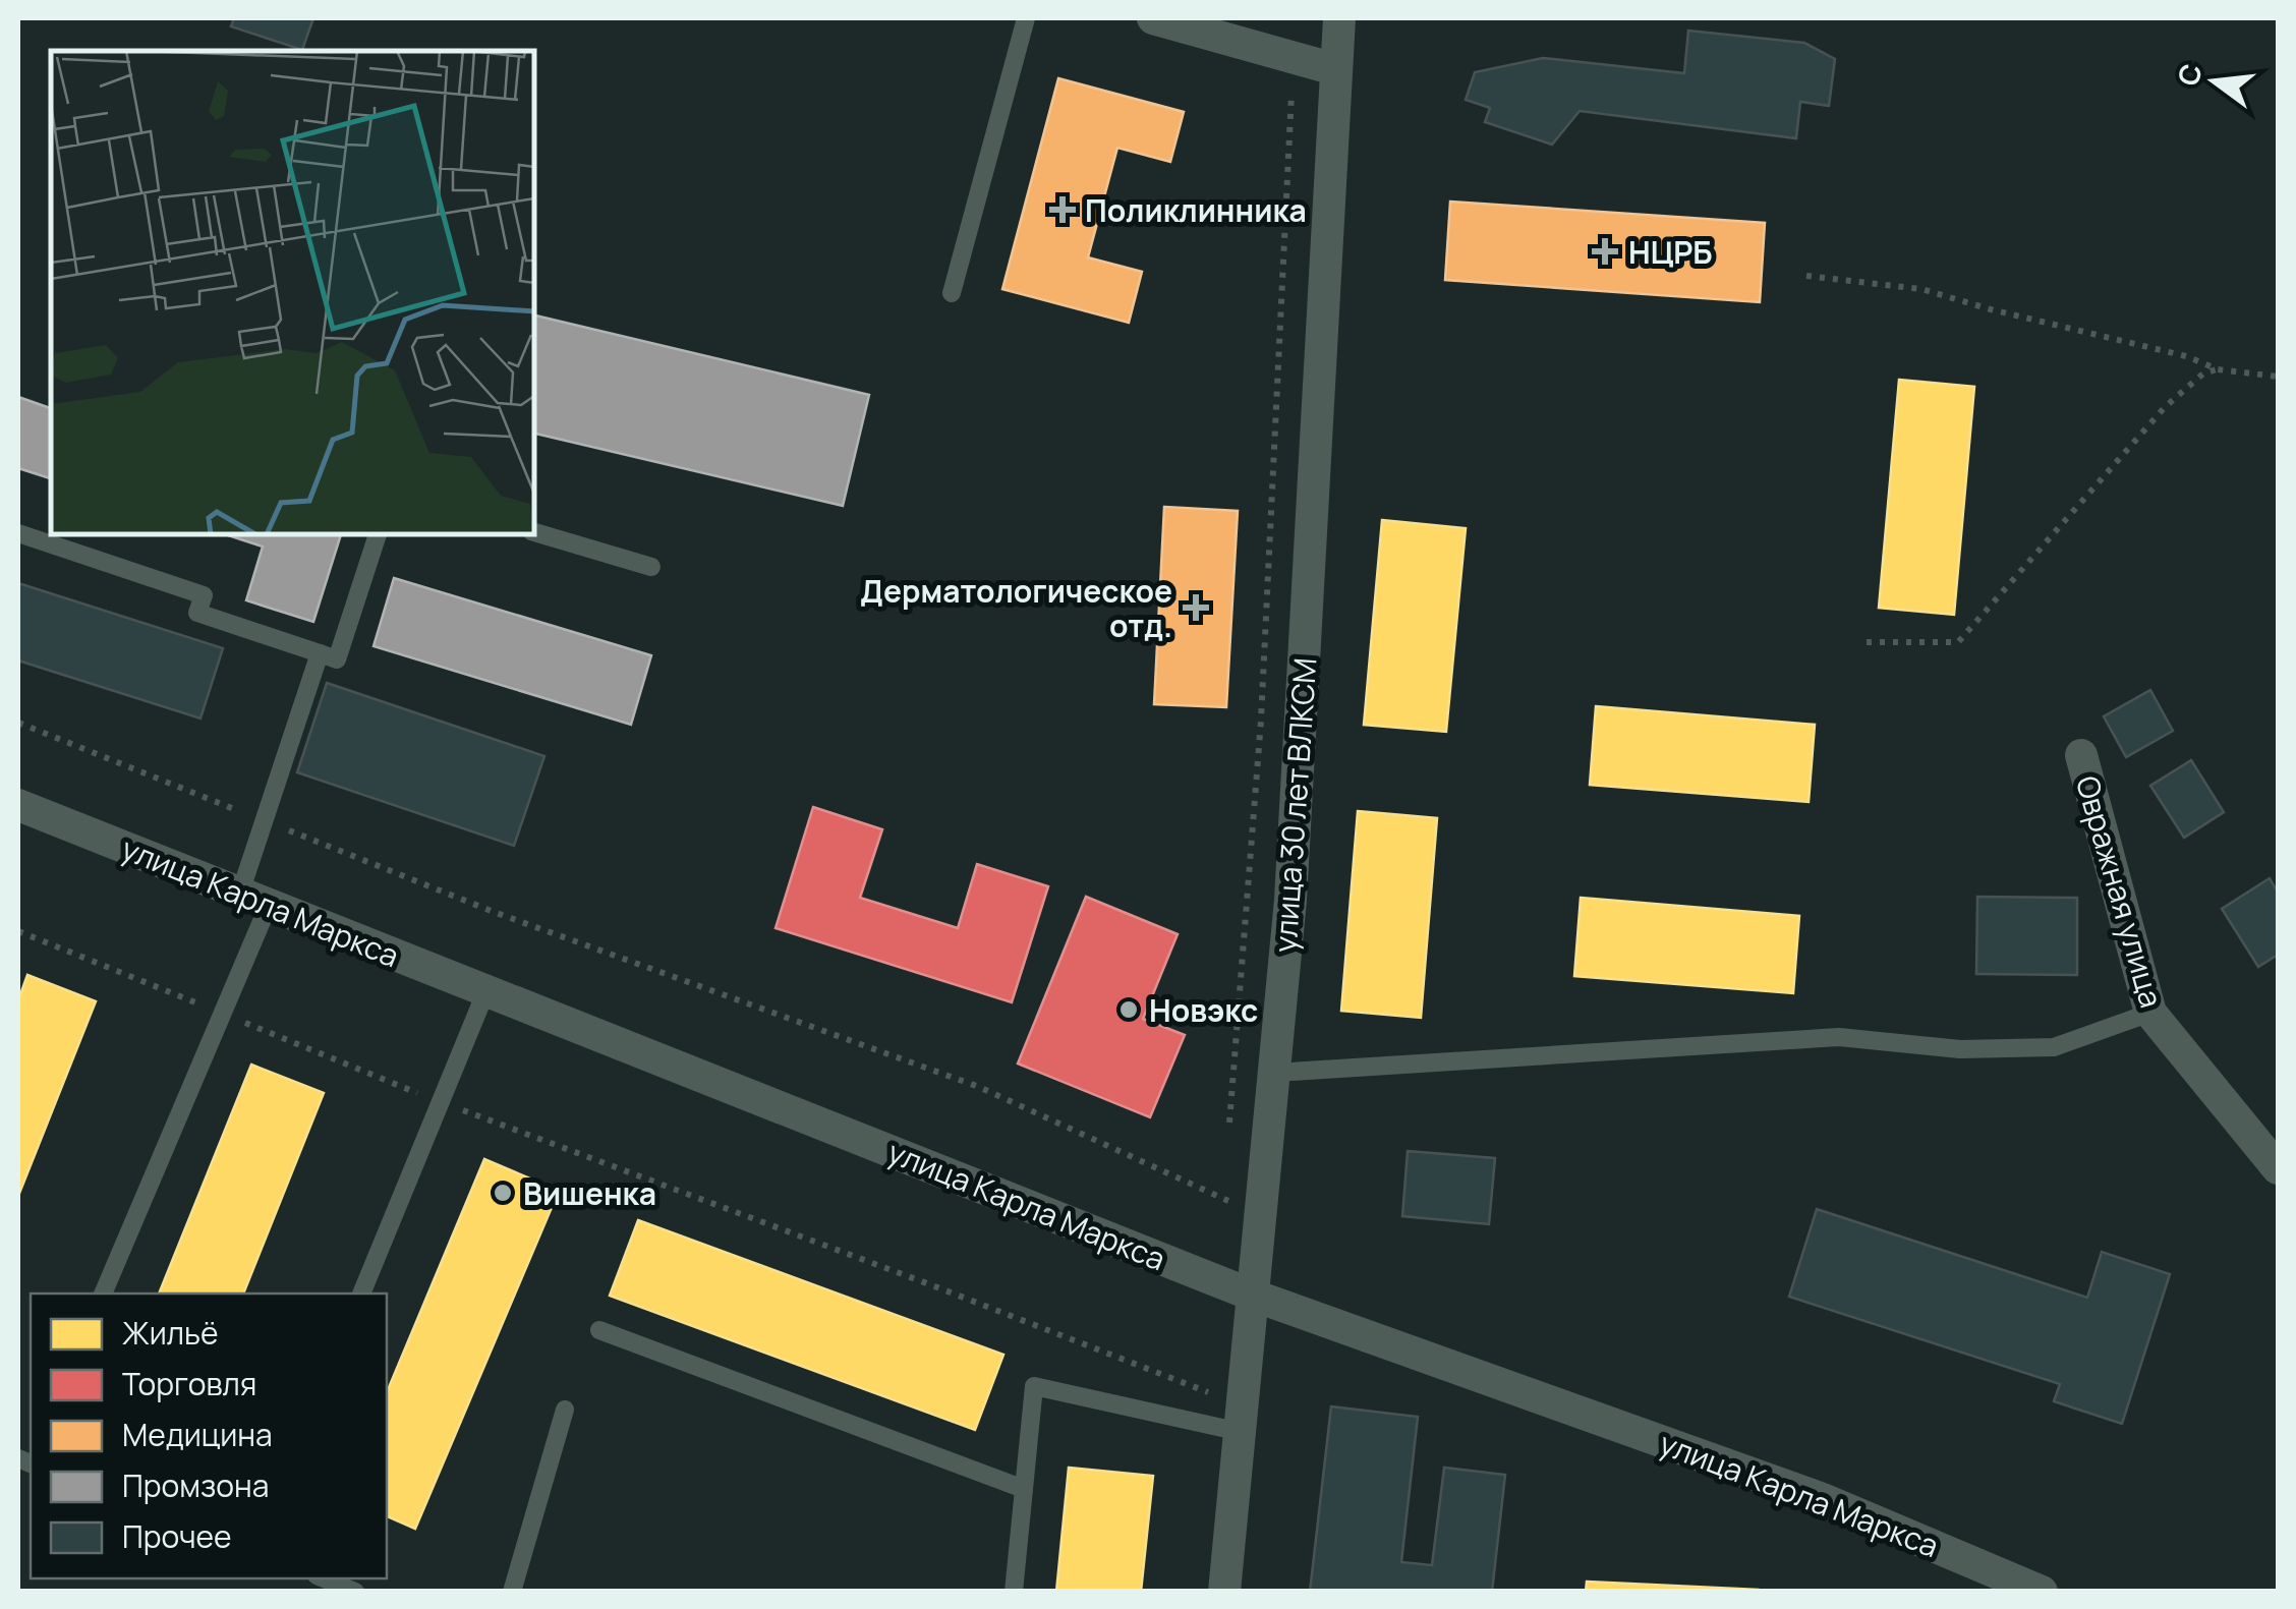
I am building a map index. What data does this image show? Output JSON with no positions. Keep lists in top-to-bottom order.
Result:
{
  "streets": {
    "street": ["улица 30 лет ВЛКСМ", "Овражная улица", "улица Карла Маркса"]
  },
  "crossings": [
    ["улица 30 лет ВЛКСМ", "улица Карла Маркса"]
  ],
  "places": {
    "health": ["Поликлинника", "НЦРБ", "Дерматологическое отд."],
    "other": ["Новэкс", "Вишенка"]
  },
  "legend": [
    "Жильё",
    "Торговля",
    "Медицина",
    "Промзона",
    "Прочее"
  ],
  "north": "left"
}
